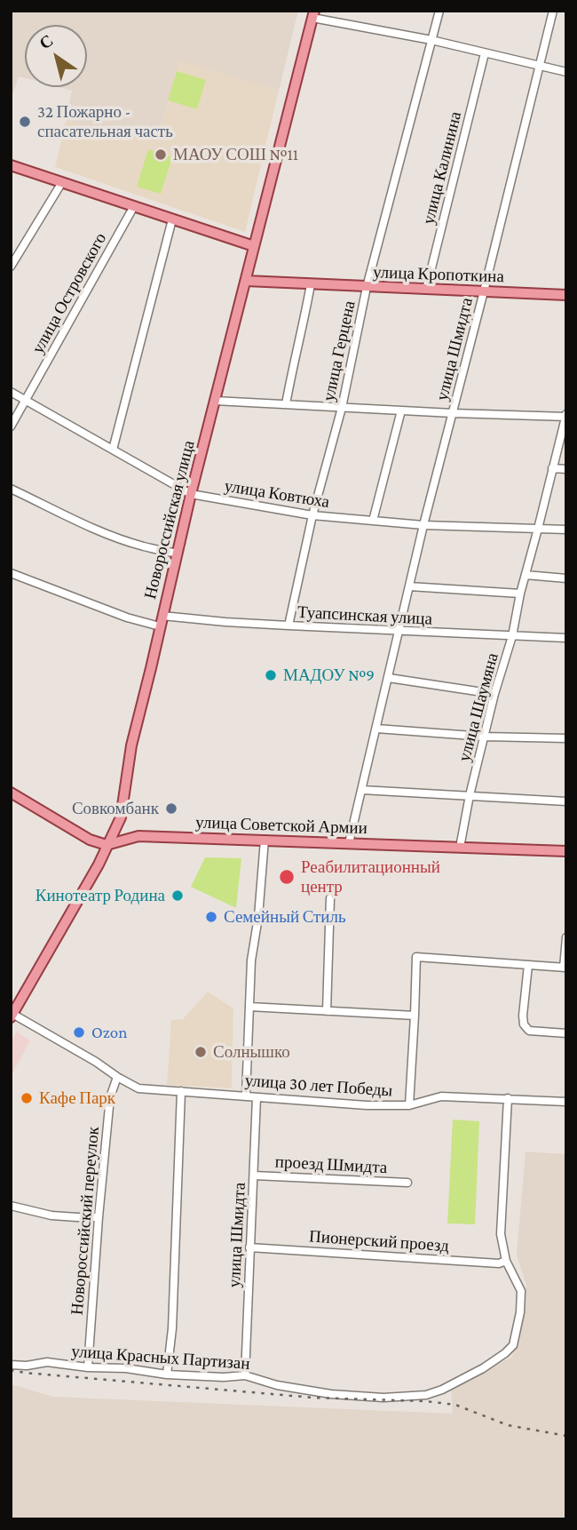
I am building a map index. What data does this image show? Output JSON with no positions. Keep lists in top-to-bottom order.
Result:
{
  "streets": {
    "main road": ["улица Кропоткина", "Новороссийская улица", "улица Советской Армии"],
    "street": [
      "улица Калинина",
      "улица Островского",
      "улица Шмидта",
      "улица Герцена",
      "улица Ковтюха",
      "Туапсинская улица",
      "улица Шаумяна",
      "улица 30 лет Победы",
      "проезд Шмидта",
      "Новороссийский переулок",
      "Пионерский проезд",
      "улица Красных Партизан"
    ]
  },
  "crossings": [
    ["улица Калинина", "улица Кропоткина"],
    ["улица Кропоткина", "улица Шмидта"],
    ["улица Кропоткина", "улица Герцена"],
    ["улица Кропоткина", "Новороссийская улица"],
    ["улица Островского", "улица Ковтюха"],
    ["улица Шмидта", "улица Ковтюха"],
    ["улица Шмидта", "Туапсинская улица"],
    ["улица Шмидта", "улица Советской Армии"],
    ["улица Шмидта", "улица 30 лет Победы"],
    ["улица Шмидта", "проезд Шмидта"],
    ["улица Шмидта", "Пионерский проезд"],
    ["улица Шмидта", "улица Красных Партизан"],
    ["улица Герцена", "улица Ковтюха"],
    ["улица Герцена", "Туапсинская улица"],
    ["улица Ковтюха", "Новороссийская улица"],
    ["улица Ковтюха", "улица Шаумяна"],
    ["Новороссийская улица", "Туапсинская улица"],
    ["Новороссийская улица", "улица Советской Армии"],
    ["Новороссийская улица", "улица 30 лет Победы"],
    ["Туапсинская улица", "улица Шаумяна"],
    ["улица Шаумяна", "улица Советской Армии"],
    ["улица 30 лет Победы", "Новороссийский переулок"],
    ["улица 30 лет Победы", "улица Красных Партизан"],
    ["Новороссийский переулок", "улица Красных Партизан"],
    ["Пионерский проезд", "улица Красных Партизан"]
  ],
  "places": [
    "32 Пожарно - спасательная часть",
    "МАОУ СОШ №11",
    "МАДОУ №9",
    "Совкомбанк",
    "Реабилитационный центр",
    "Кинотеатр Родина",
    "Семейный Стиль",
    "Ozon",
    "Солнышко",
    "Кафе Парк"
  ],
  "north": "top left"
}
